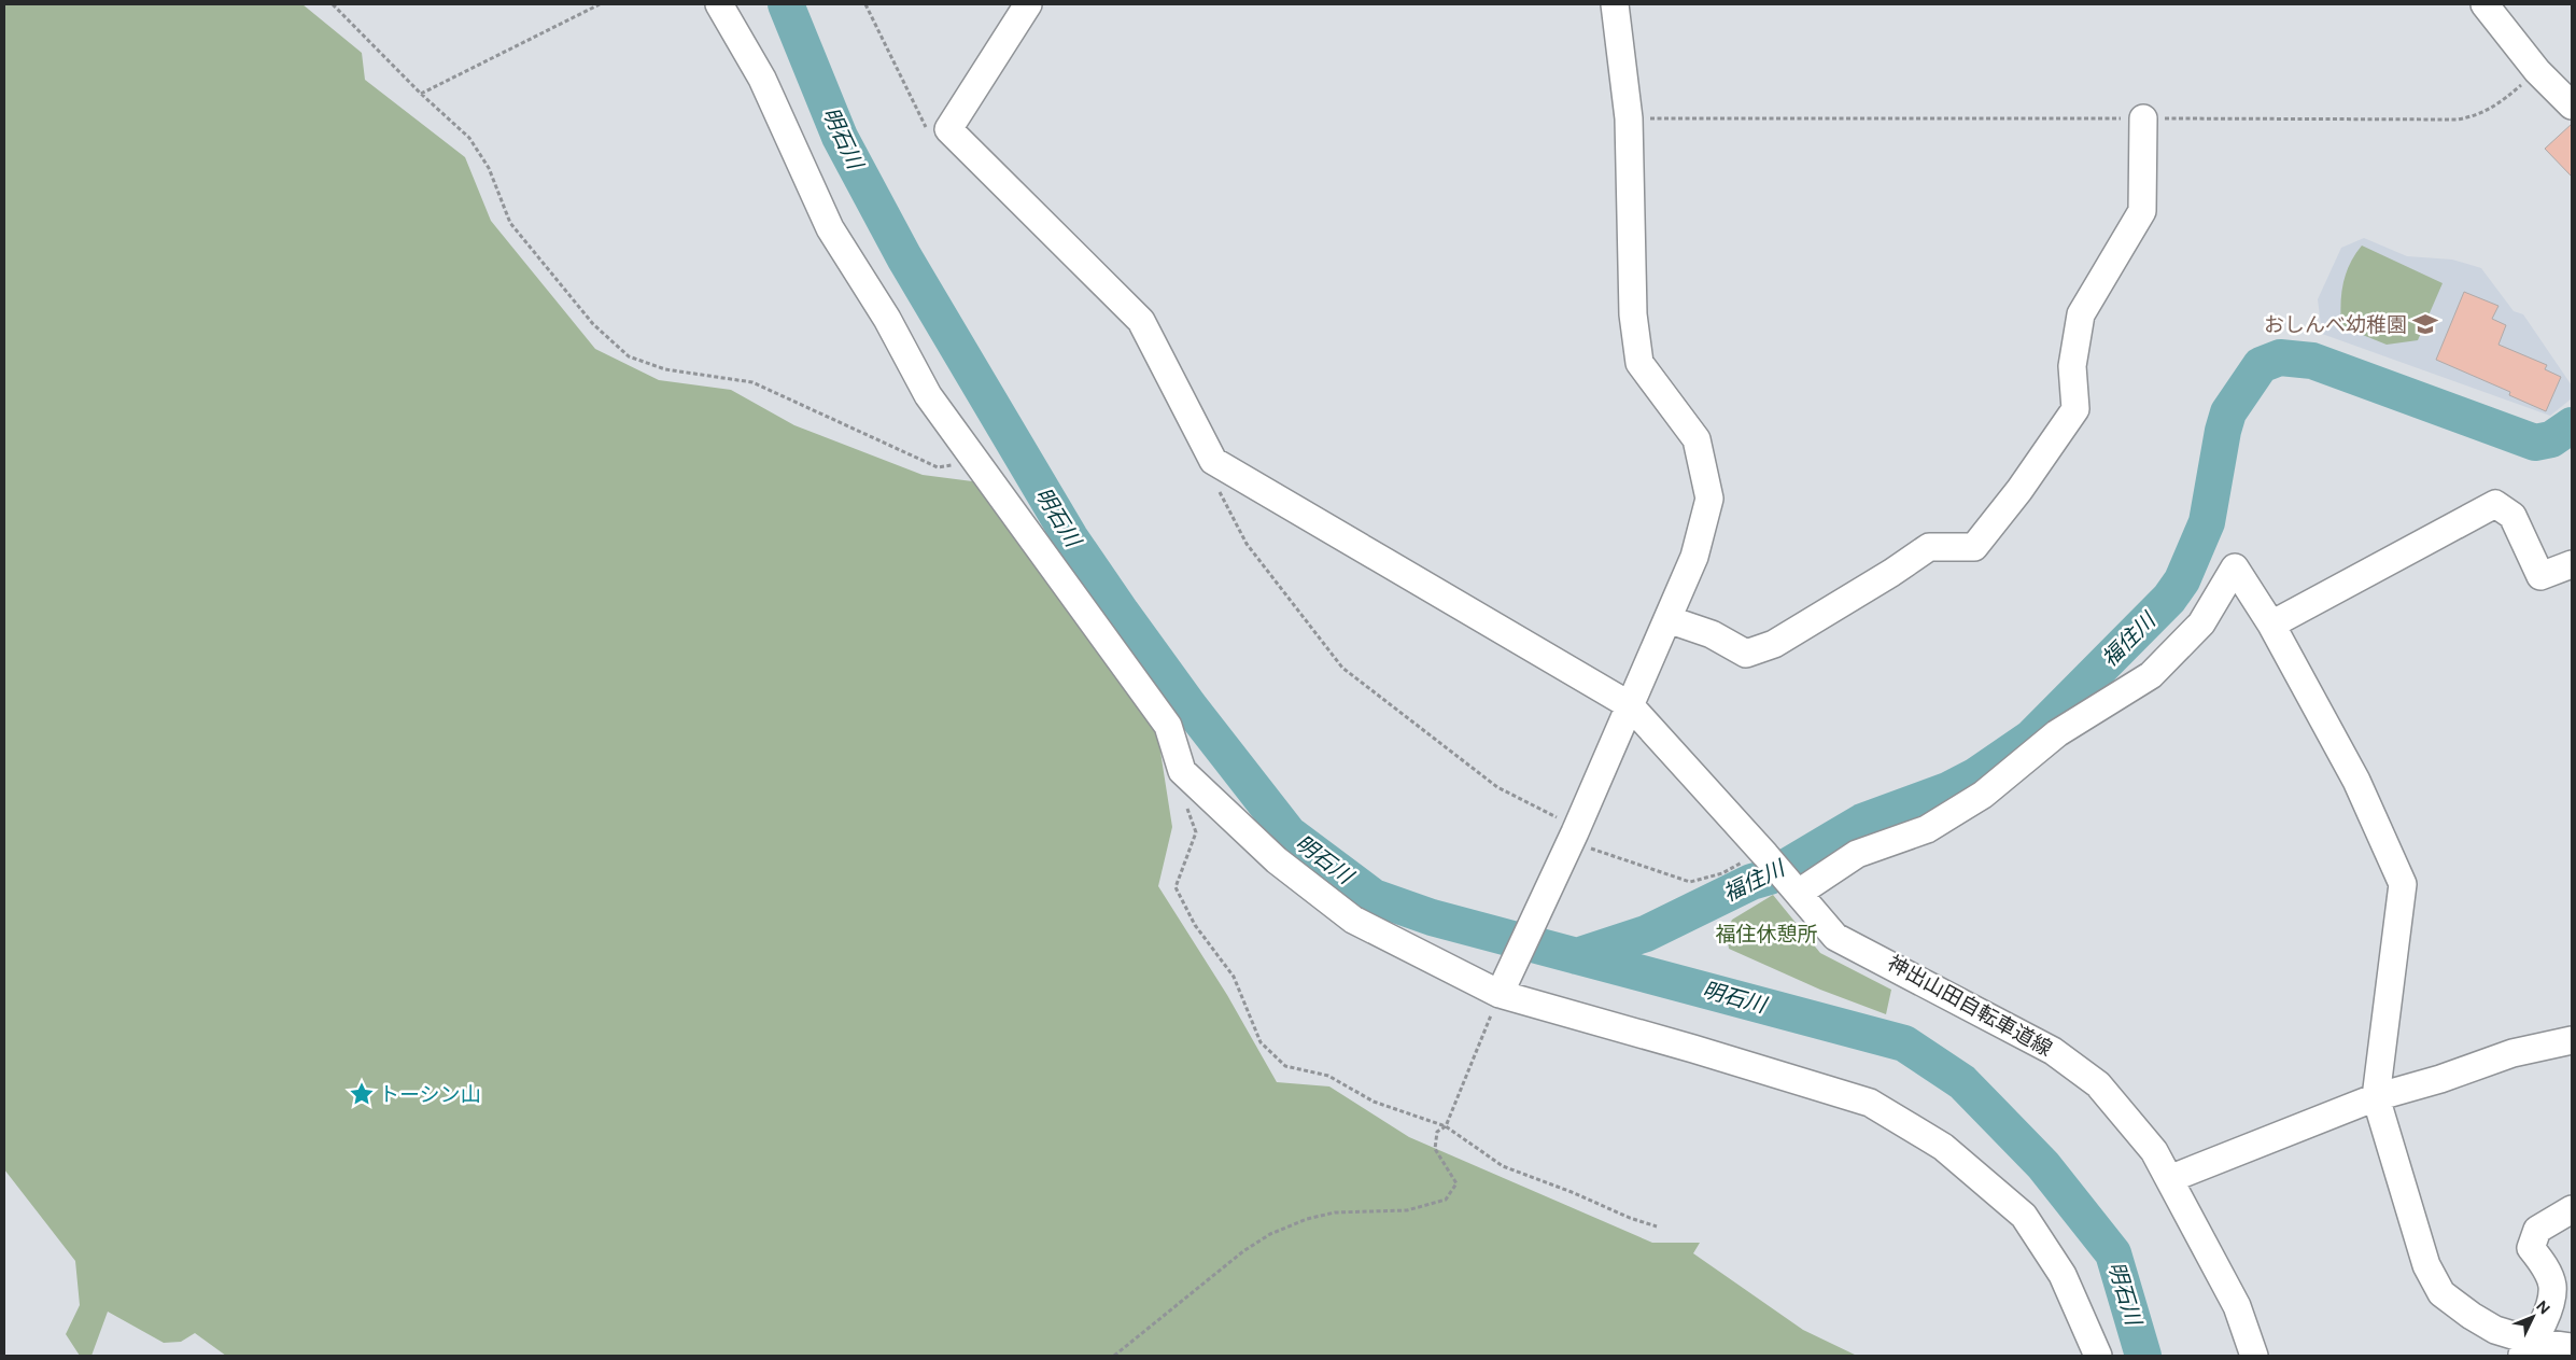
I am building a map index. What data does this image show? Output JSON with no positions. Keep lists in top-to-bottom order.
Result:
{
  "water": ["明石川", "福住川"],
  "parks": ["福住休憩所"],
  "places": {
    "school or university": ["おしんべ幼稚園"],
    "place": ["トーシン山"]
  },
  "north": "top right"
}
